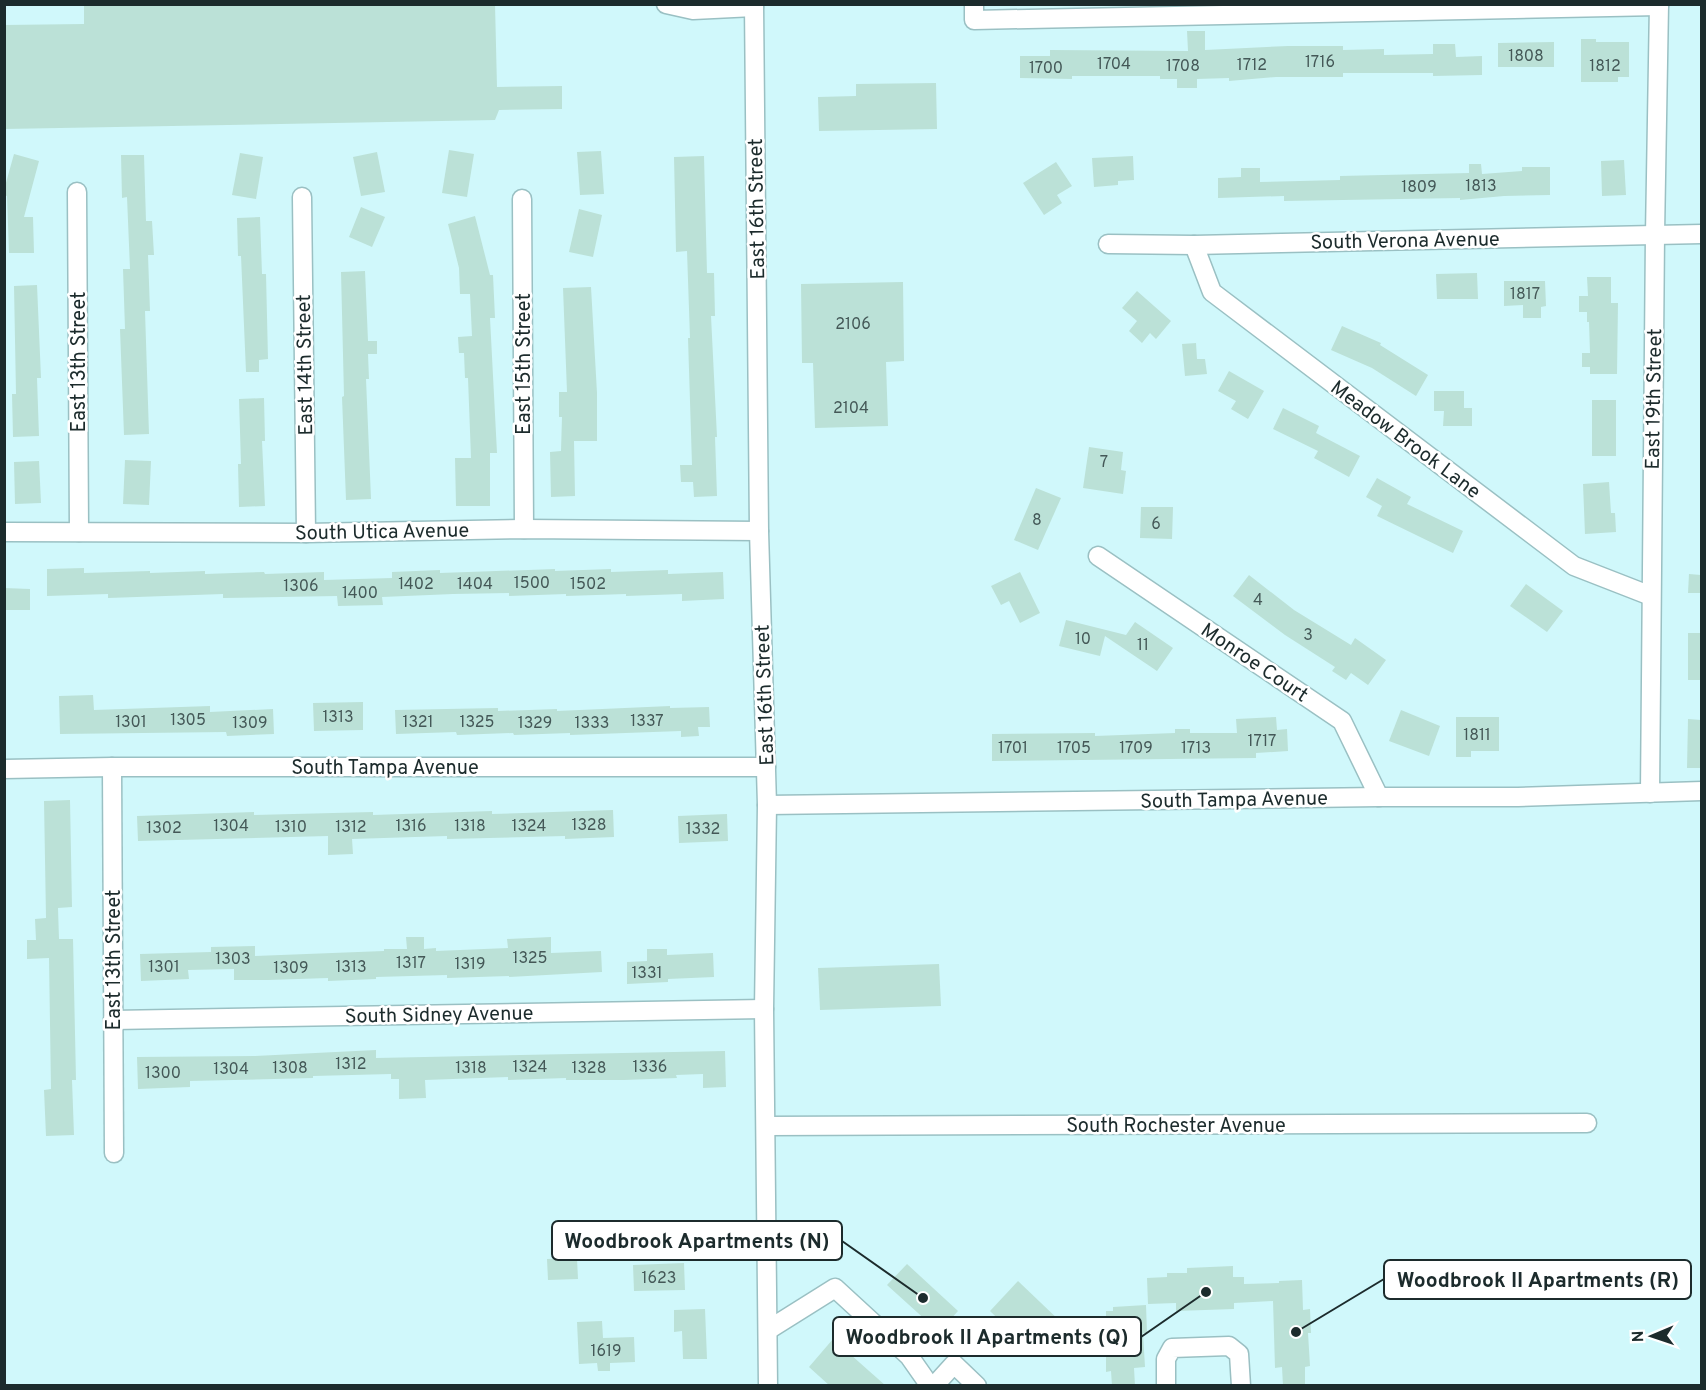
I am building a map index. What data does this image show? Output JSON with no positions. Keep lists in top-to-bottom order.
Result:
{
  "streets": {
    "street": [
      "East 16th Street",
      "South Verona Avenue",
      "East 13th Street",
      "East 15th Street",
      "East 14th Street",
      "East 19th Street",
      "Meadow Brook Lane",
      "South Utica Avenue",
      "Monroe Court",
      "South Tampa Avenue",
      "South Sidney Avenue",
      "South Rochester Avenue"
    ]
  },
  "crossings": [
    ["East 16th Street", "South Utica Avenue"],
    ["East 16th Street", "South Tampa Avenue"],
    ["East 16th Street", "South Sidney Avenue"],
    ["East 16th Street", "South Rochester Avenue"],
    ["South Verona Avenue", "East 19th Street"],
    ["South Verona Avenue", "Meadow Brook Lane"],
    ["East 13th Street", "South Utica Avenue"],
    ["East 13th Street", "South Tampa Avenue"],
    ["East 13th Street", "South Sidney Avenue"],
    ["East 15th Street", "South Utica Avenue"],
    ["East 14th Street", "South Utica Avenue"],
    ["East 19th Street", "Meadow Brook Lane"],
    ["East 19th Street", "South Tampa Avenue"],
    ["Monroe Court", "South Tampa Avenue"]
  ],
  "places": ["Woodbrook II Apartments (Q)", "Woodbrook Apartments (N)", "Woodbrook II Apartments (R)"],
  "house_numbers": [
    "1808",
    "1716",
    "1704",
    "1712",
    "1708",
    "1812",
    "1700",
    "1813",
    "1809",
    "1817",
    "2106",
    "2104",
    "7",
    "8",
    "6",
    "1500",
    "1402",
    "1404",
    "1502",
    "1306",
    "1400",
    "4",
    "3",
    "10",
    "11",
    "1313",
    "1305",
    "1337",
    "1301",
    "1321",
    "1325",
    "1309",
    "1329",
    "1333",
    "1811",
    "1717",
    "1701",
    "1705",
    "1709",
    "1713",
    "1328",
    "1304",
    "1316",
    "1318",
    "1324",
    "1310",
    "1312",
    "1302",
    "1332",
    "1325",
    "1303",
    "1317",
    "1319",
    "1301",
    "1313",
    "1309",
    "1331",
    "1312",
    "1324",
    "1336",
    "1308",
    "1318",
    "1328",
    "1304",
    "1300",
    "1623",
    "1619"
  ],
  "north": "left"
}
